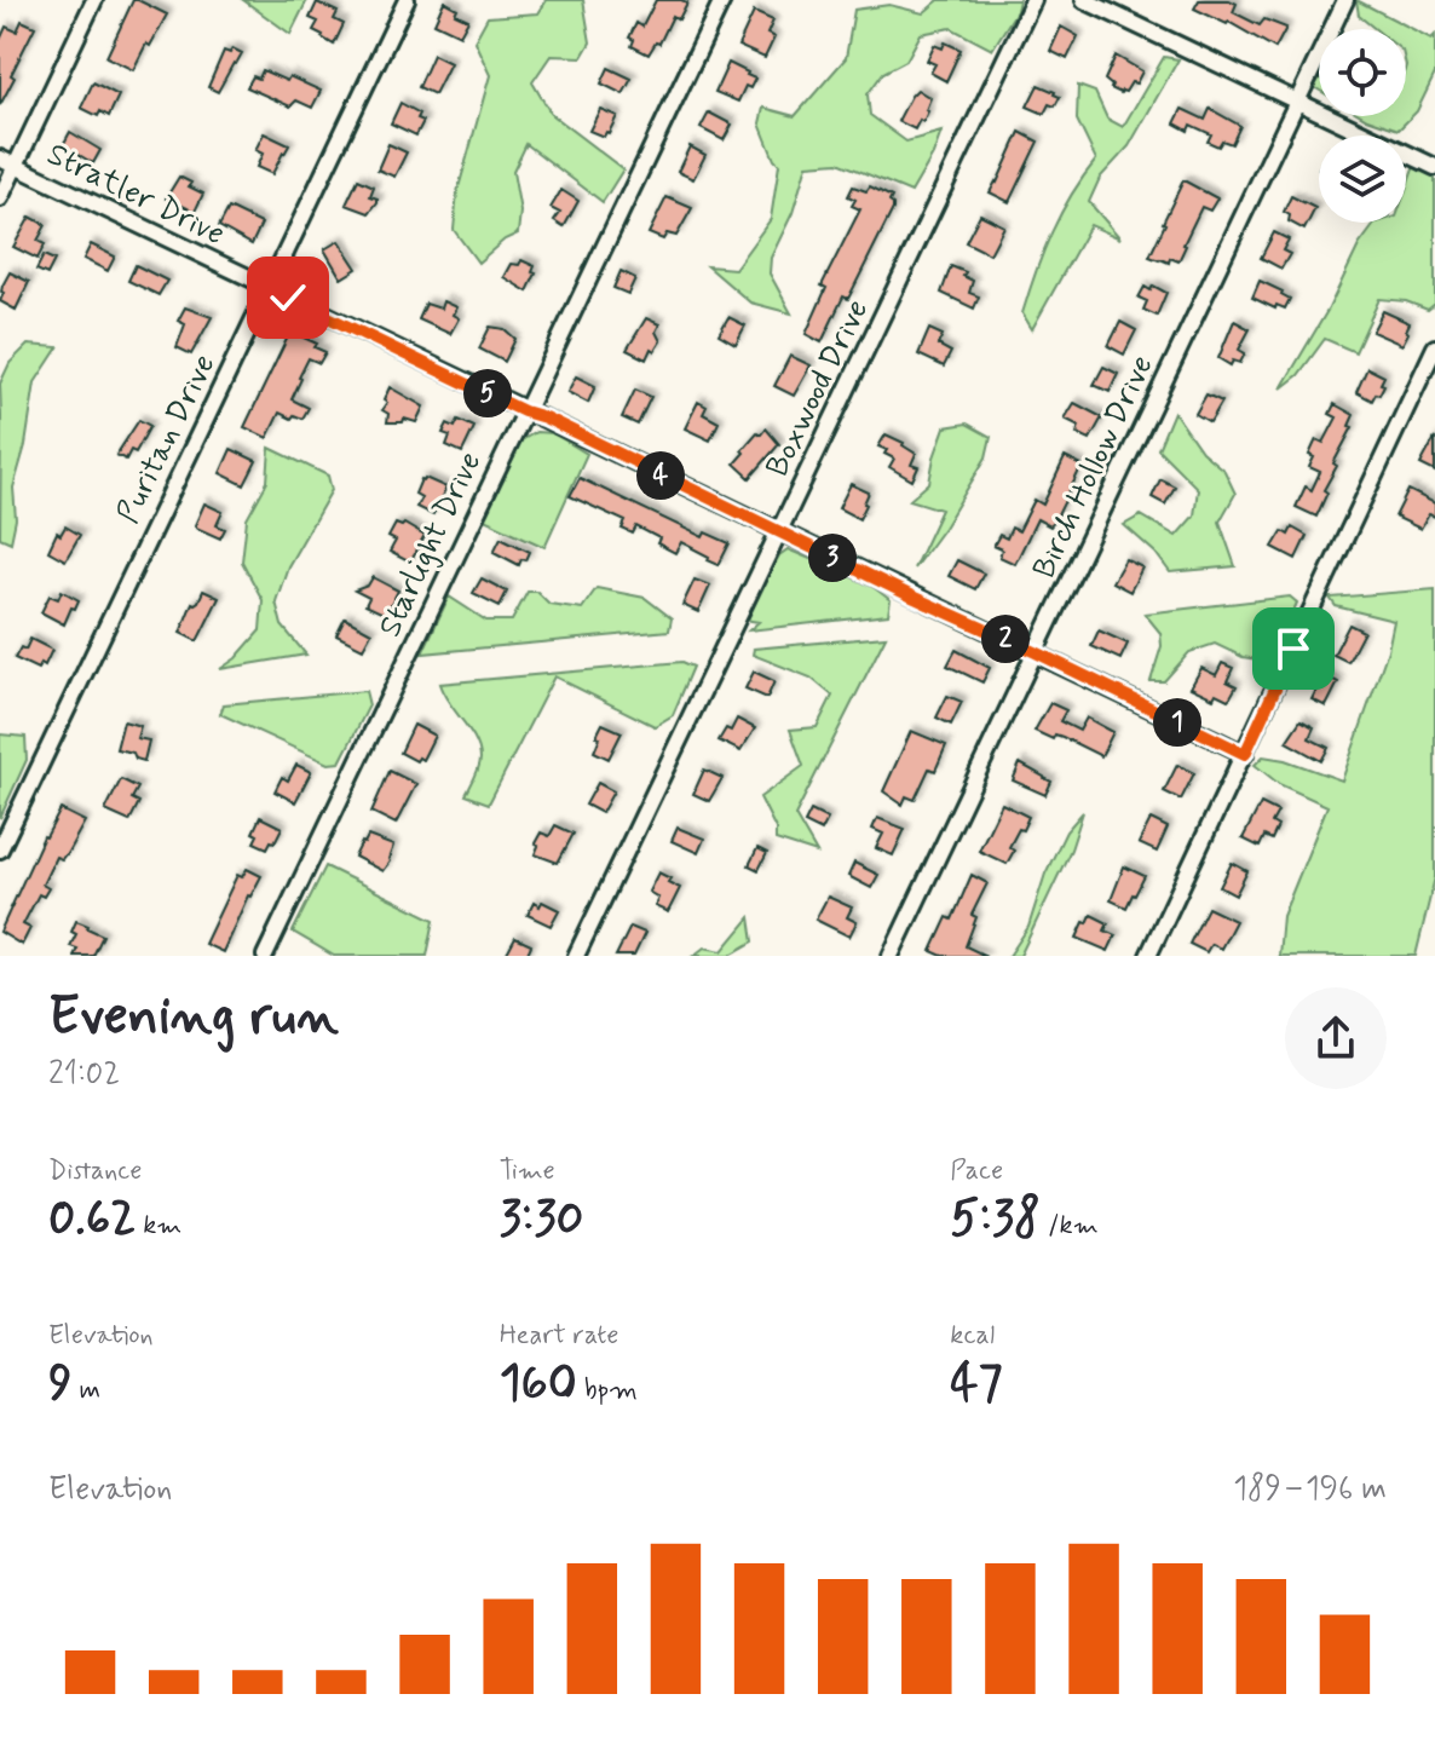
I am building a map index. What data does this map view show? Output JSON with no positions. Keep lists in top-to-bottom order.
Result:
{
  "streets": {
    "street": [
      "Stratler Drive",
      "Boxwood Drive",
      "Puritan Drive",
      "Birch Hollow Drive",
      "Starlight Drive"
    ]
  },
  "crossings": [
    ["Stratler Drive", "Boxwood Drive"],
    ["Stratler Drive", "Puritan Drive"],
    ["Stratler Drive", "Birch Hollow Drive"],
    ["Stratler Drive", "Starlight Drive"]
  ],
  "page": {
    "pins": [
      "5",
      "4",
      "3",
      "2",
      "1"
    ],
    "heading": ["Evening run", "21:02"],
    "stats": [
      ["Distance", "0.62 km"],
      ["Time", "3:30"],
      ["Pace", "5:38 /km"],
      ["Elevation", "9 m"],
      ["Heart rate", "160 bpm"],
      ["kcal", "47"]
    ],
    "chart": ["Elevation", "189–196 m"]
  }
}
